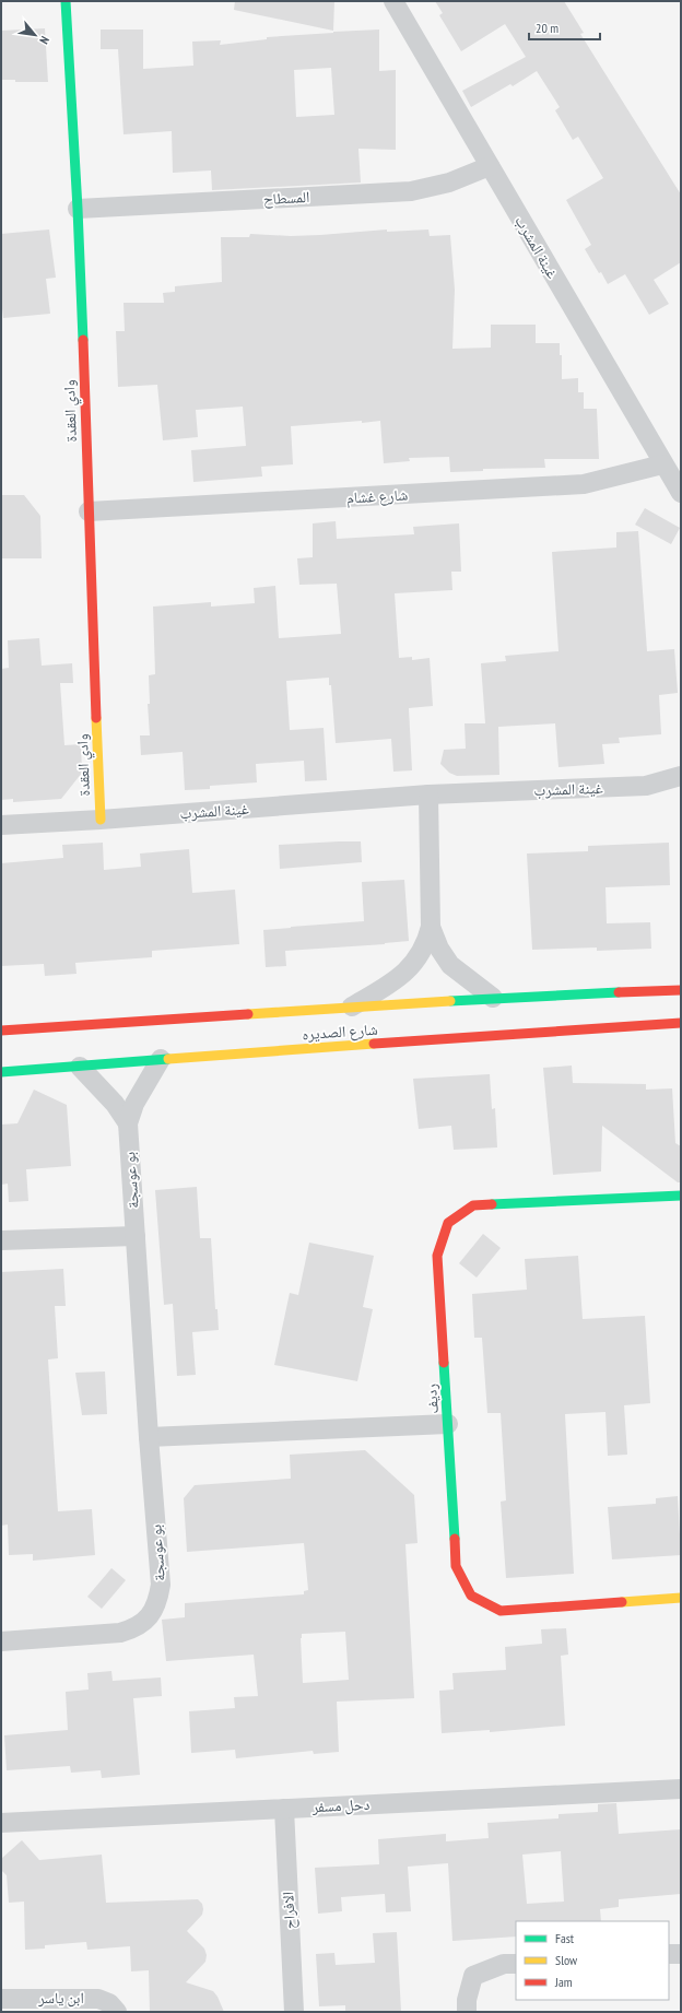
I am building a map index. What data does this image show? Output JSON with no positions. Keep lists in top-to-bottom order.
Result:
{
  "streets": {
    "street": [
      "المسطاح",
      "غينة المشرب",
      "وادي العقدة",
      "شارع غشام",
      "شارع الصديره",
      "بو عوسجة",
      "رديف",
      "دحل مسفر",
      "الافراح",
      "ابن ياسر"
    ]
  },
  "crossings": [
    ["المسطاح", "غينة المشرب"],
    ["المسطاح", "وادي العقدة"],
    ["غينة المشرب", "وادي العقدة"],
    ["غينة المشرب", "شارع غشام"],
    ["وادي العقدة", "شارع غشام"],
    ["شارع الصديره", "بو عوسجة"],
    ["دحل مسفر", "الافراح"]
  ],
  "legend": ["Fast", "Slow", "Jam"],
  "scale_bar": "20 m",
  "north": "bottom right"
}
